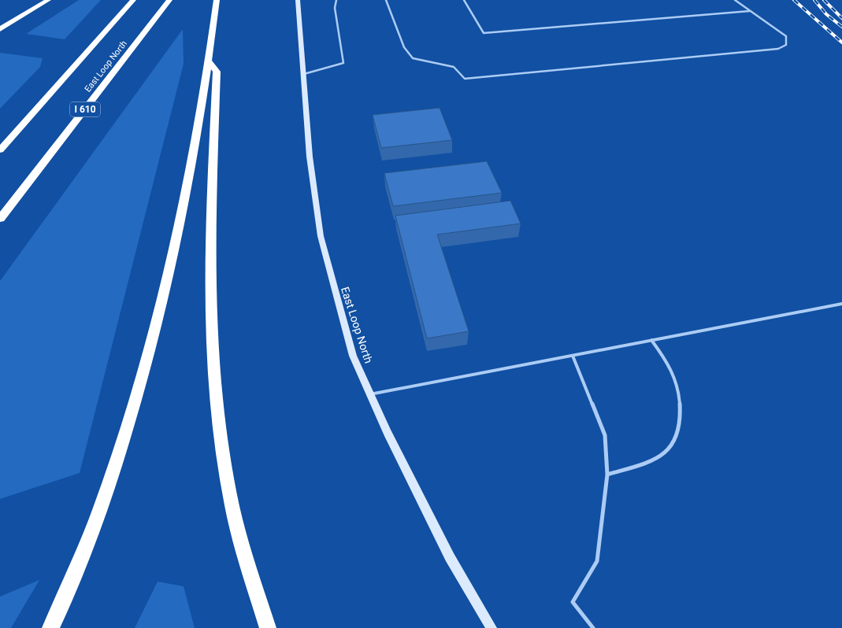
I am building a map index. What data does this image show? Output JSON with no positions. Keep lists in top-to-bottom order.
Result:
{
  "streets": {
    "highway": ["East Loop North", "I 610"]
  }
}
